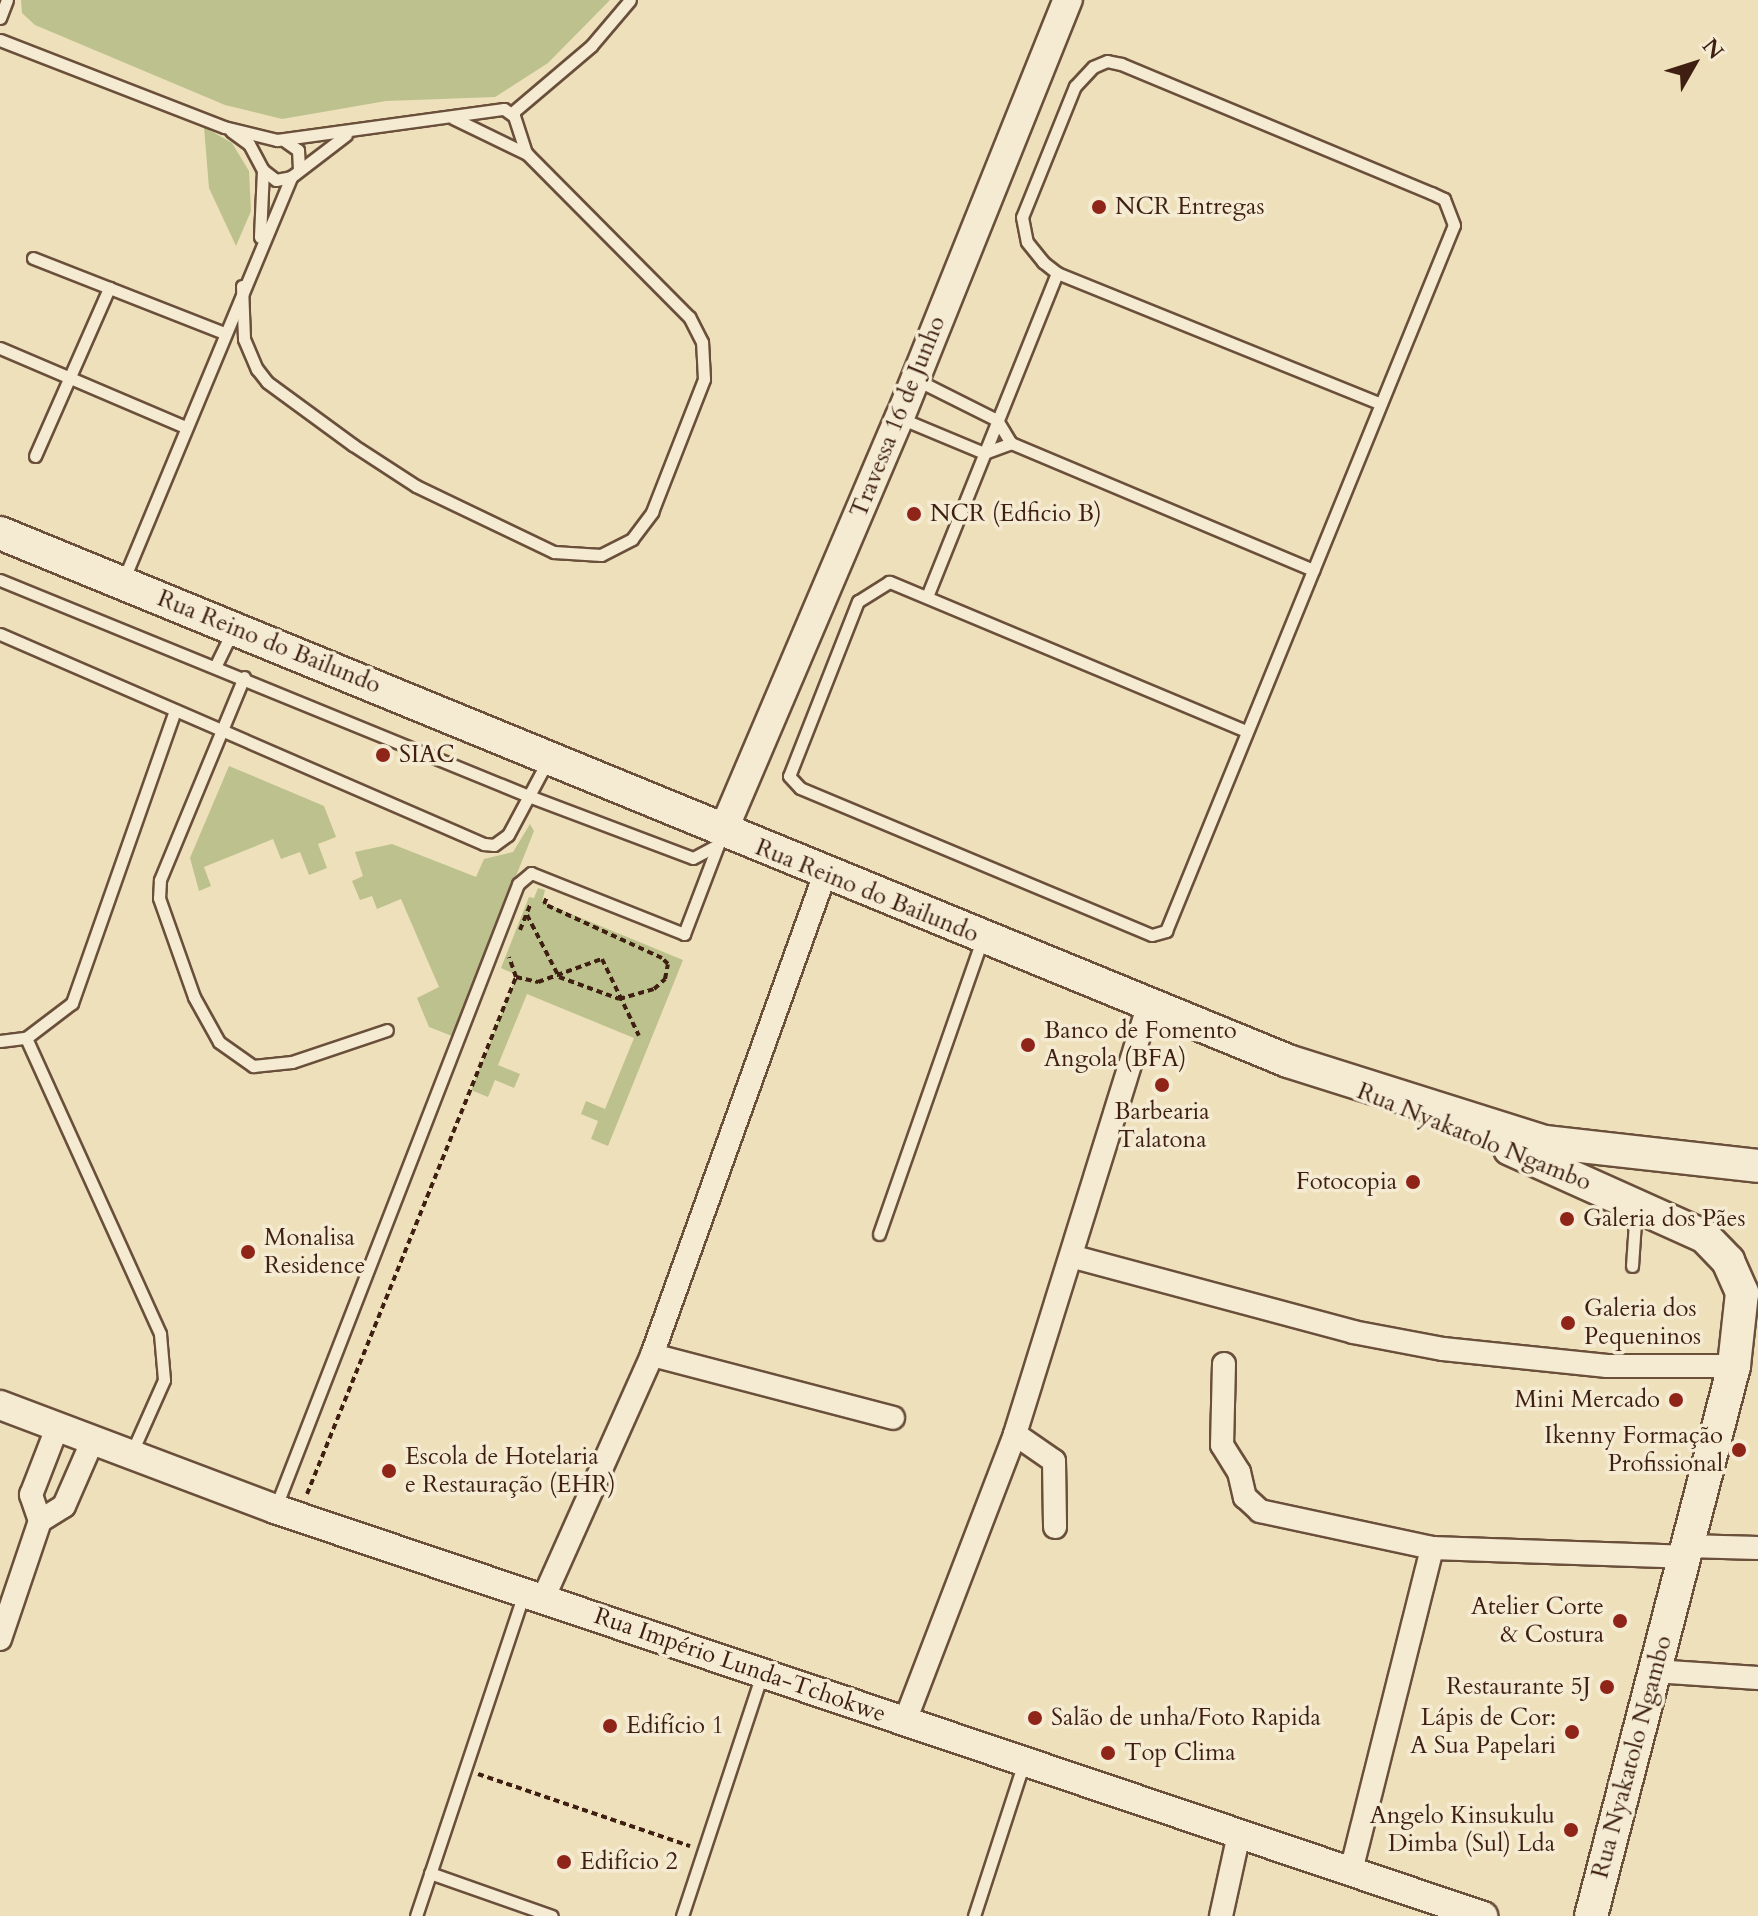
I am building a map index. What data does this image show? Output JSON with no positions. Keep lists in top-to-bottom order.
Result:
{
  "streets": {
    "main road": ["Rua Reino do Bailundo", "Rua Nyakatolo Ngambo"],
    "street": ["Travessa 16 de Junho", "Rua Império Lunda-Tchokwe"]
  },
  "crossings": [
    ["Travessa 16 de Junho", "Rua Reino do Bailundo"],
    ["Rua Reino do Bailundo", "Rua Nyakatolo Ngambo"]
  ],
  "places": [
    "NCR Entregas",
    "NCR (Edficio B)",
    "SIAC",
    "Banco de Fomento Angola (BFA)",
    "Barbearia Talatona",
    "Fotocopia",
    "Galeria dos Pães",
    "Monalisa Residence",
    "Galeria dos Pequeninos",
    "Mini Mercado",
    "Ikenny Formação Profissional",
    "Escola de Hotelaria e Restauração (EHR)",
    "Atelier Corte & Costura",
    "Restaurante 5J",
    "Salão de unha/Foto Rapida",
    "Edifício 1",
    "Lápis de Cor: A Sua Papelari",
    "Top Clima",
    "Angelo Kinsukulu Dimba (Sul) Lda",
    "Edifício 2"
  ],
  "north": "top right"
}
